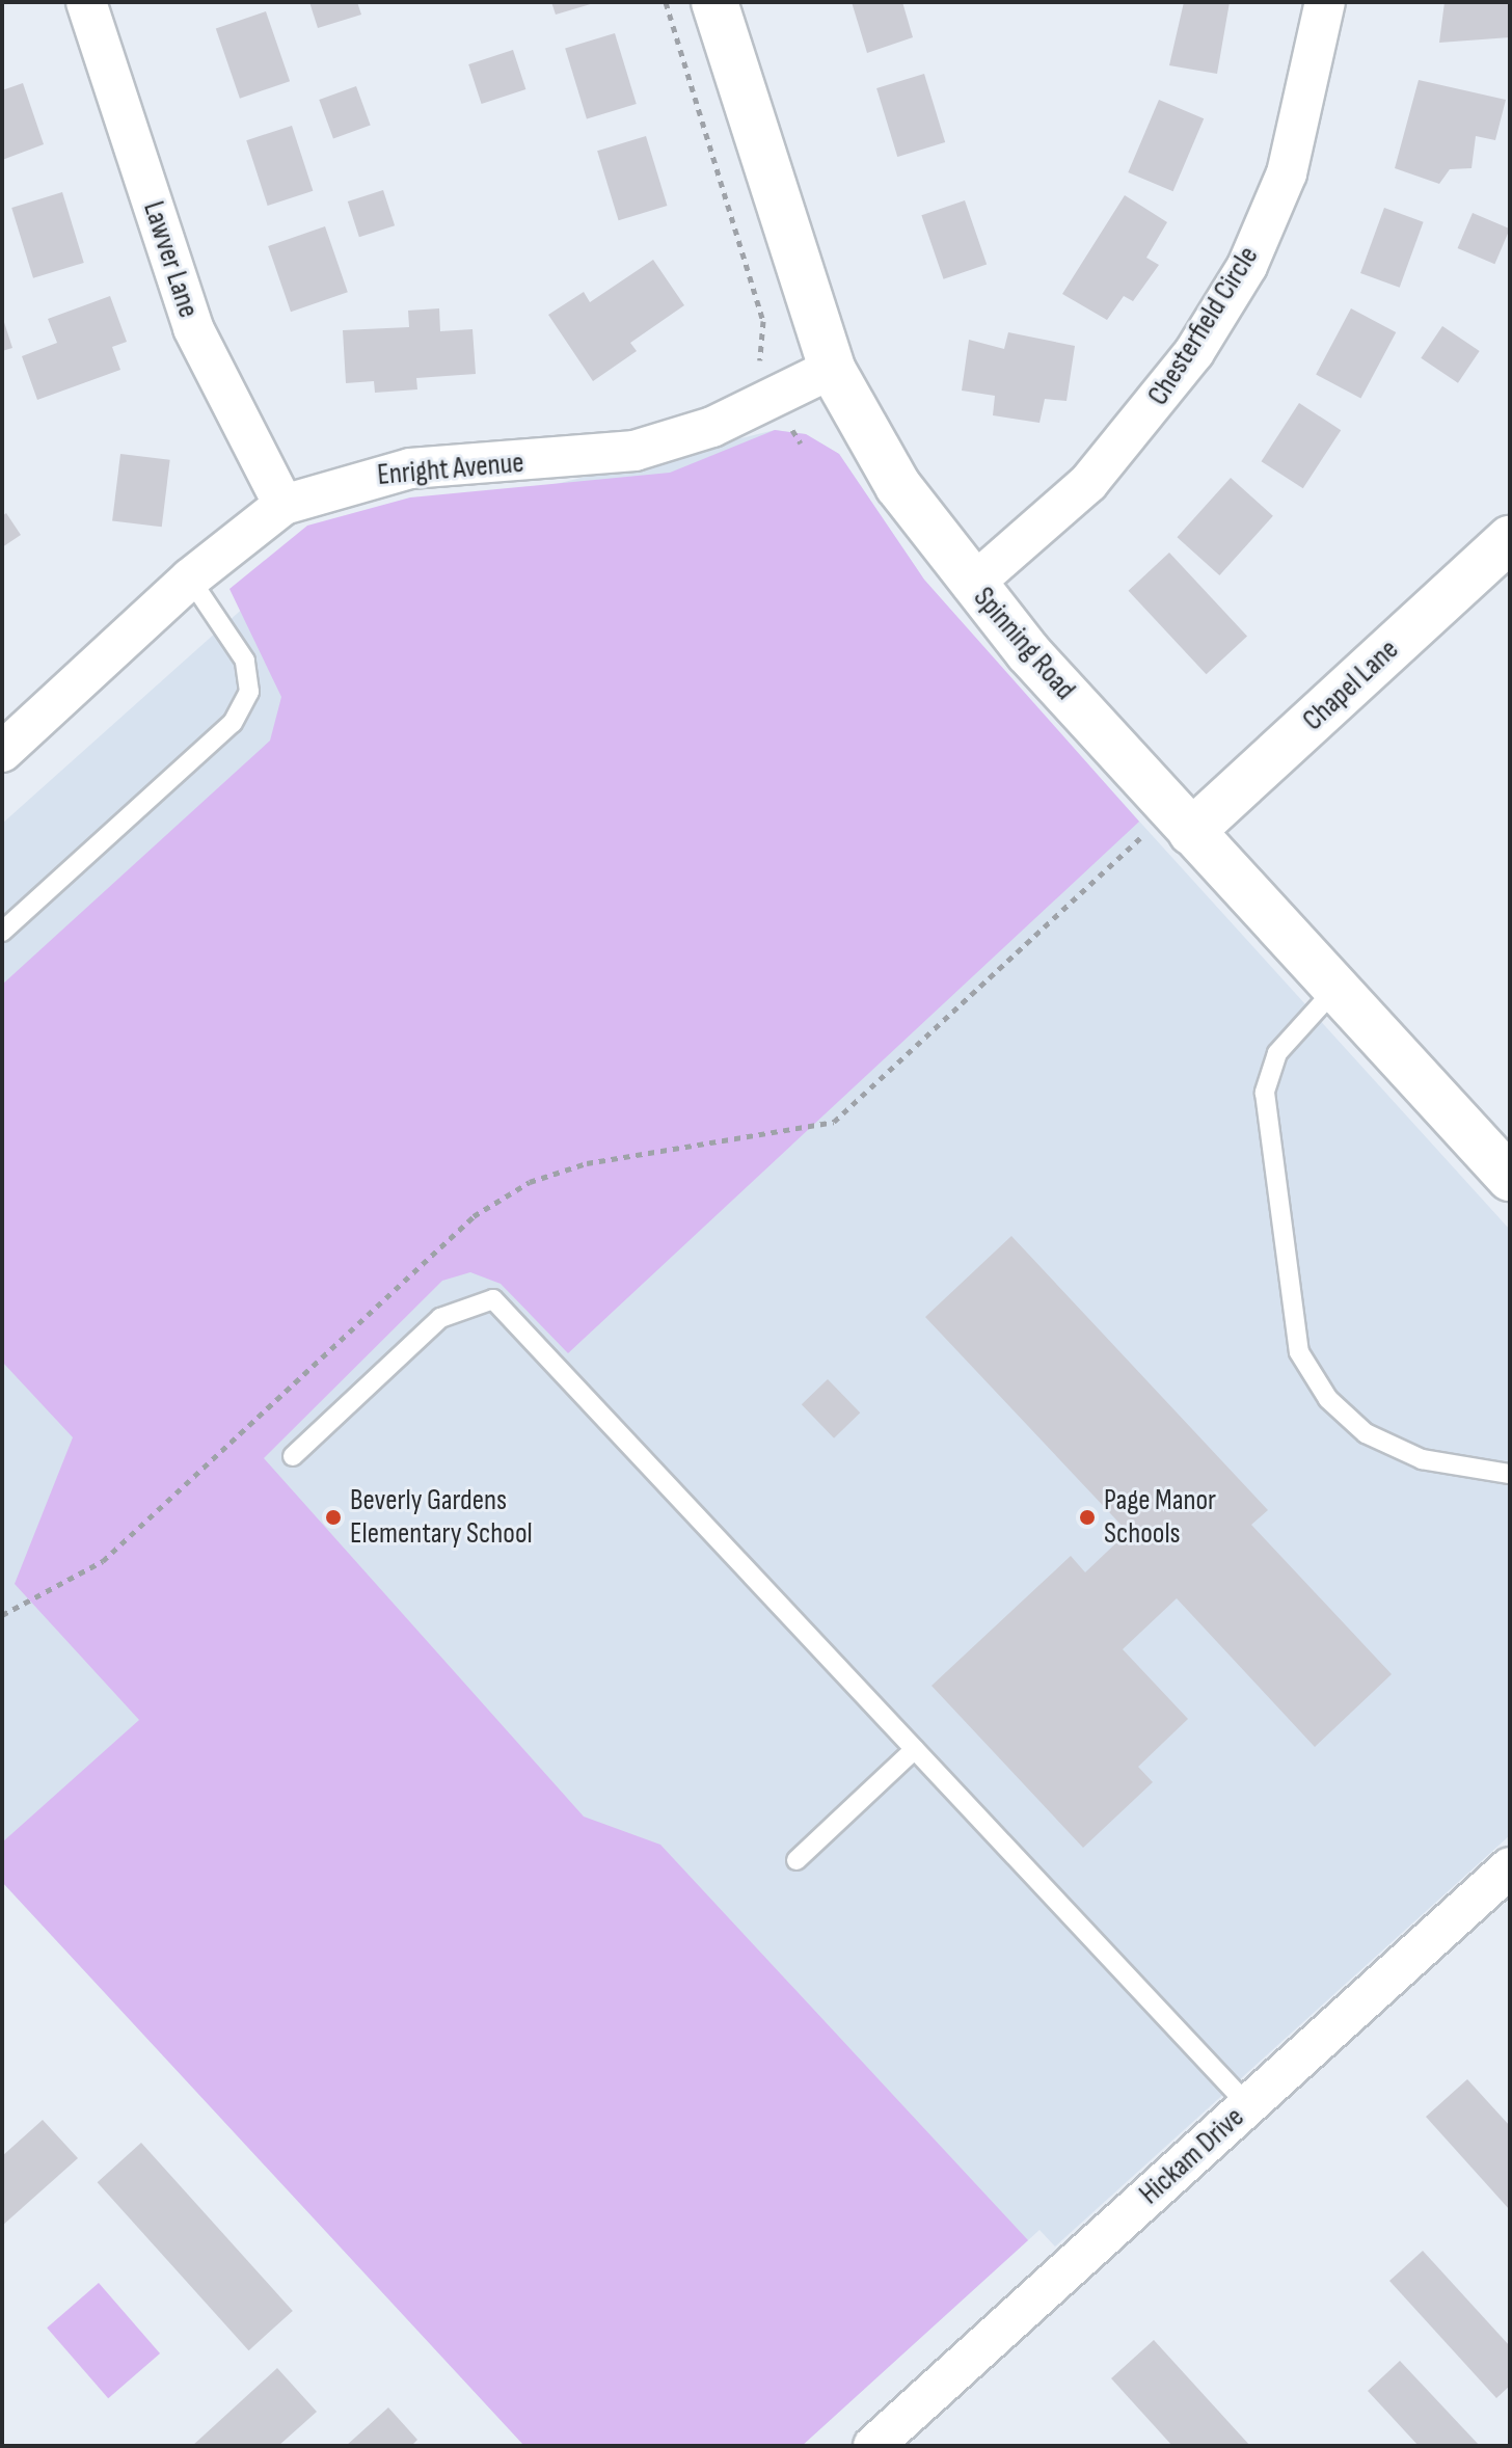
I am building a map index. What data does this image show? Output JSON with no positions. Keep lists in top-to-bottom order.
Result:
{
  "streets": {
    "street": [
      "Lawver Lane",
      "Chesterfield Circle",
      "Enright Avenue",
      "Spinning Road",
      "Chapel Lane",
      "Hickam Drive"
    ]
  },
  "crossings": [
    ["Lawver Lane", "Enright Avenue"],
    ["Chesterfield Circle", "Spinning Road"],
    ["Enright Avenue", "Spinning Road"],
    ["Spinning Road", "Chapel Lane"]
  ],
  "places": ["Beverly Gardens Elementary School", "Page Manor Schools"]
}
